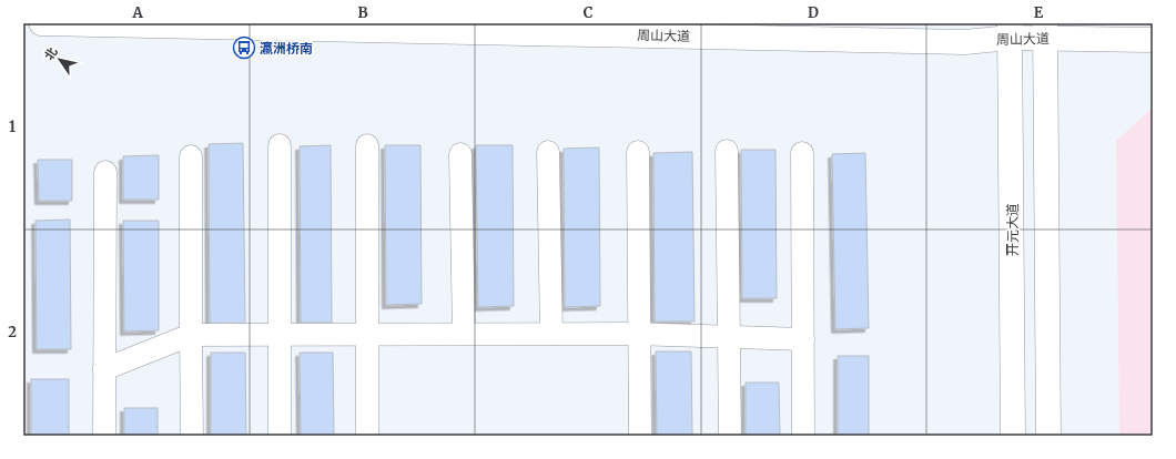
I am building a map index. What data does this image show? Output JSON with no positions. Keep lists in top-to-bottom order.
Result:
{
  "streets": {
    "main road": ["周山大道", "开元大道"]
  },
  "crossings": [
    ["周山大道", "开元大道"]
  ],
  "places": {
    "bus stop": ["瀛洲桥南"]
  },
  "north": "top left",
  "grid": {
    "columns": [
      "A",
      "B",
      "C",
      "D",
      "E"
    ],
    "rows": ["1", "2"]
  }
}
